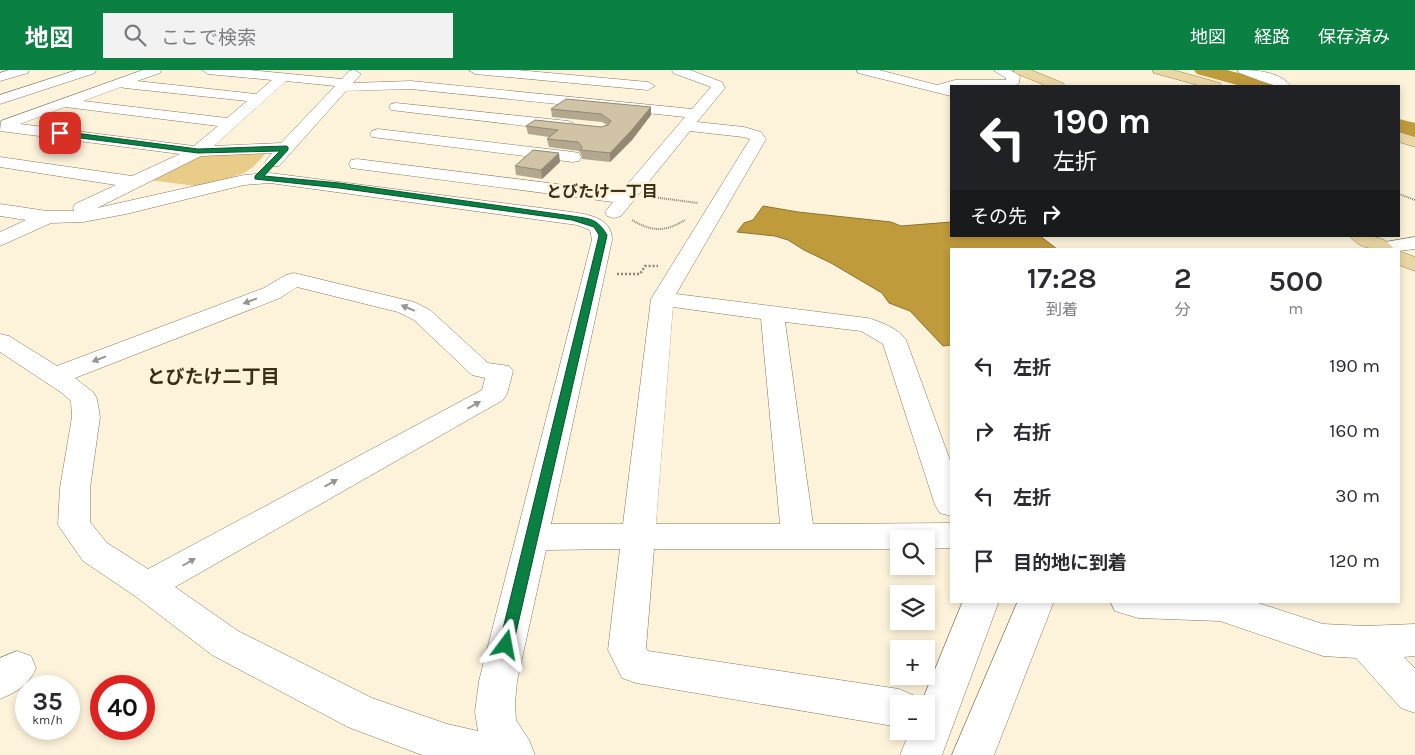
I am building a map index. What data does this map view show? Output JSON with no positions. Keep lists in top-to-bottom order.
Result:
{
  "districts": ["とびたけ一丁目", "とびたけ二丁目"],
  "page": {
    "header": "地図",
    "search": "ここで検索",
    "nav": ["地図", "経路", "保存済み"],
    "turn": ["190 m", "左折"],
    "then": "その先",
    "eta": [
      "17:28",
      "到着",
      "2",
      "分",
      "500",
      "m"
    ],
    "list": [
      {
        "name": "左折",
        "value": "190 m"
      },
      {
        "name": "右折",
        "value": "160 m"
      },
      {
        "name": "左折",
        "value": "30 m"
      },
      {
        "name": "目的地に到着",
        "value": "120 m"
      }
    ],
    "map_buttons": ["+", "−"],
    "speed": "35 km/h",
    "limit": "40"
  }
}
